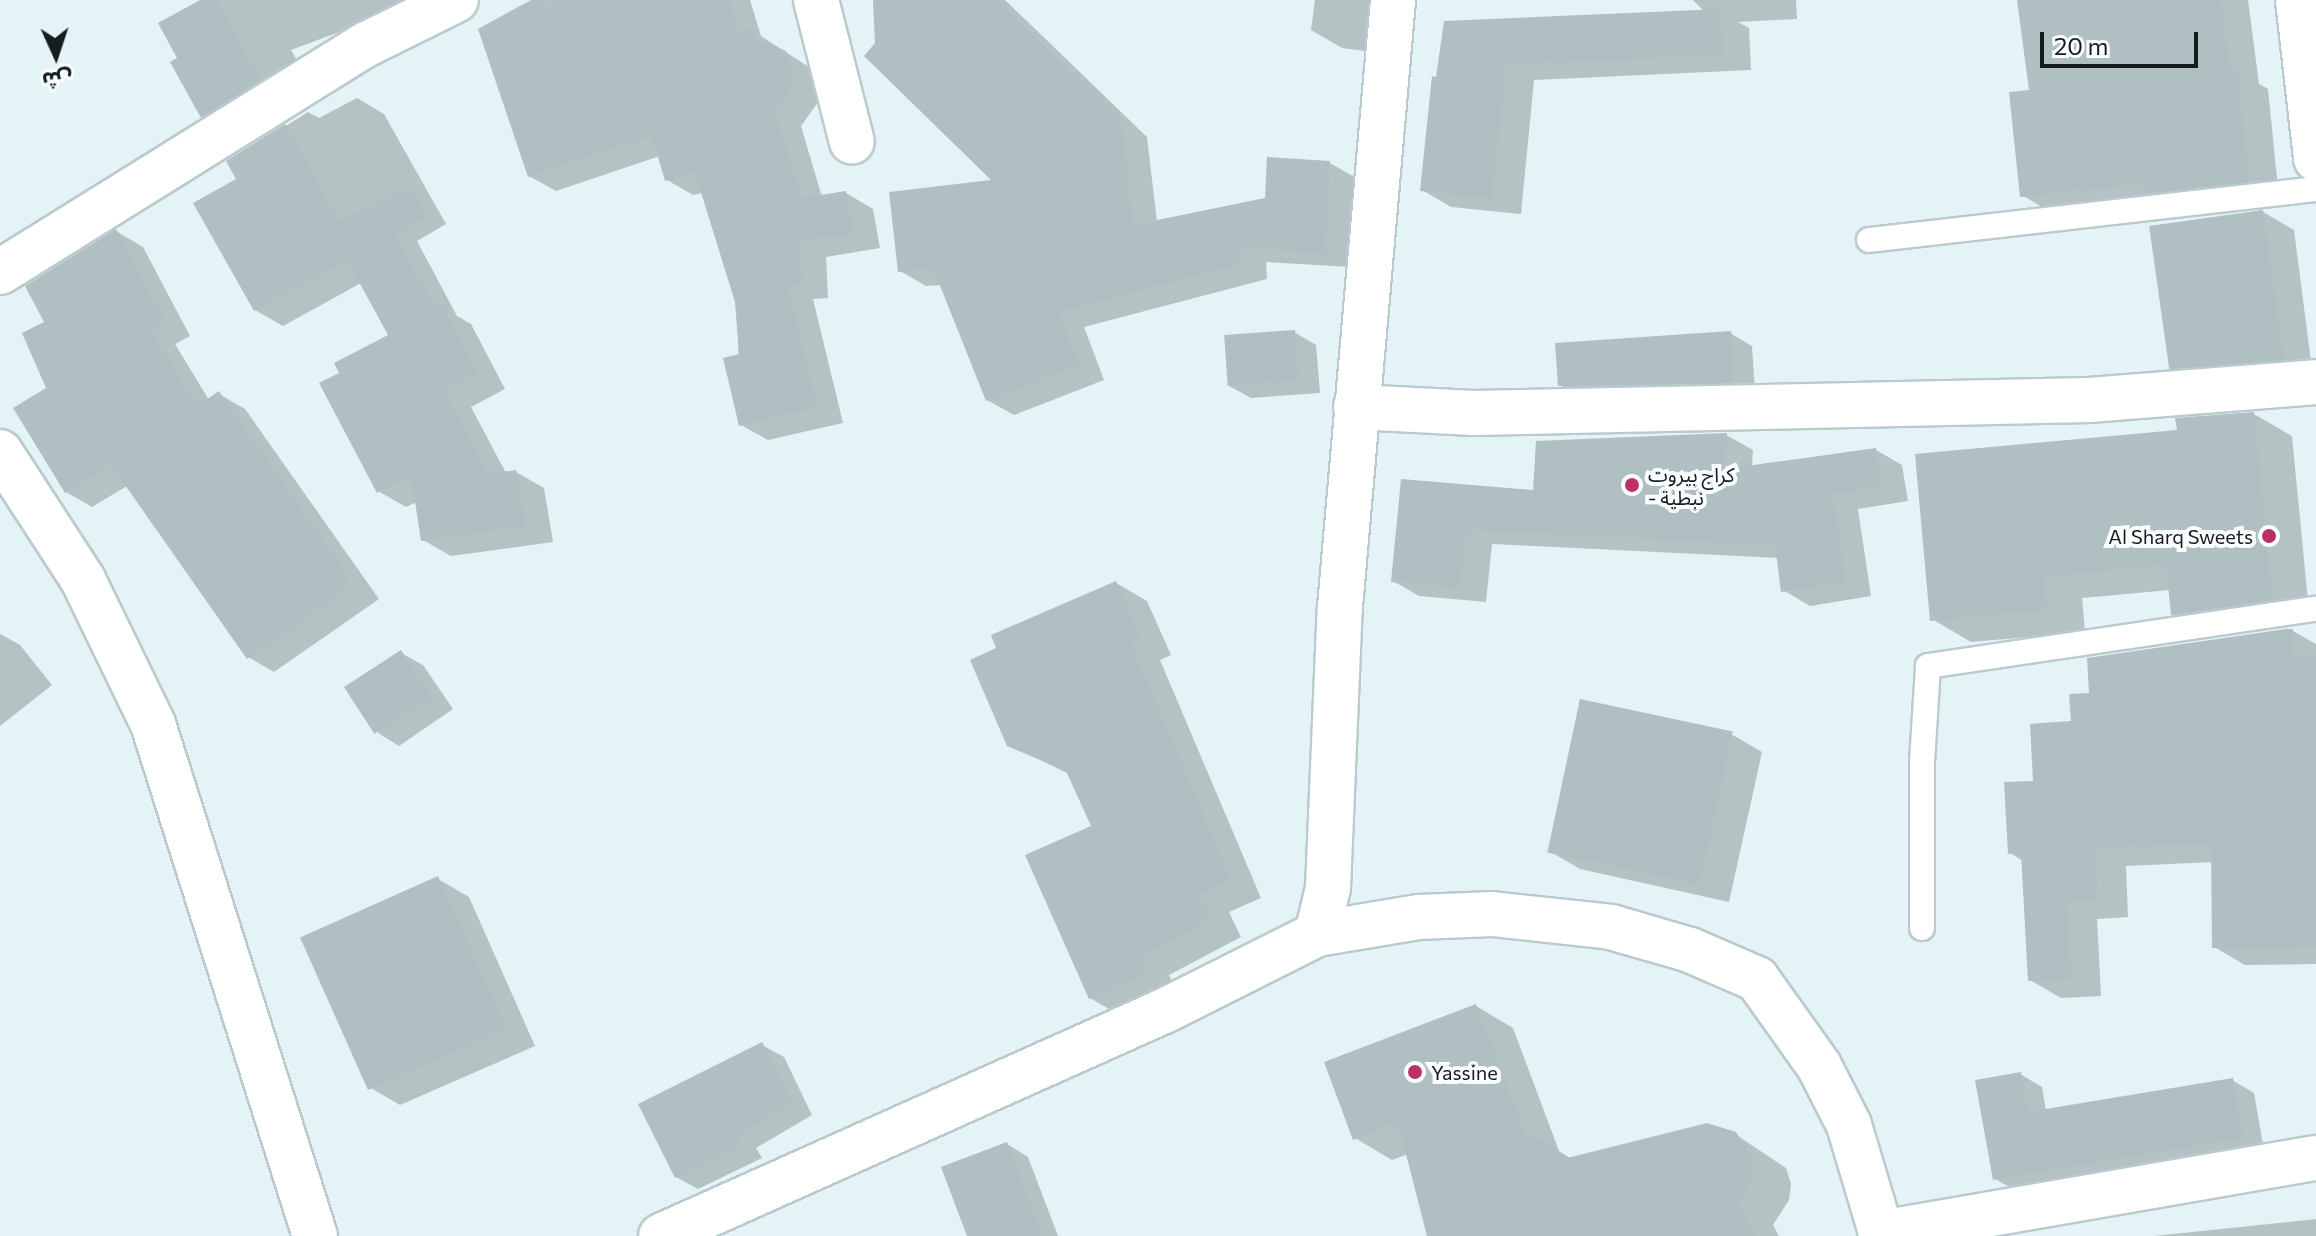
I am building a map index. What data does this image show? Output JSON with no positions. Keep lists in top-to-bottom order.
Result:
{
  "places": ["كراج بيروت - نبطية", "Al Sharq Sweets", "Yassine"],
  "scale_bar": "20 m",
  "north": "bottom"
}
